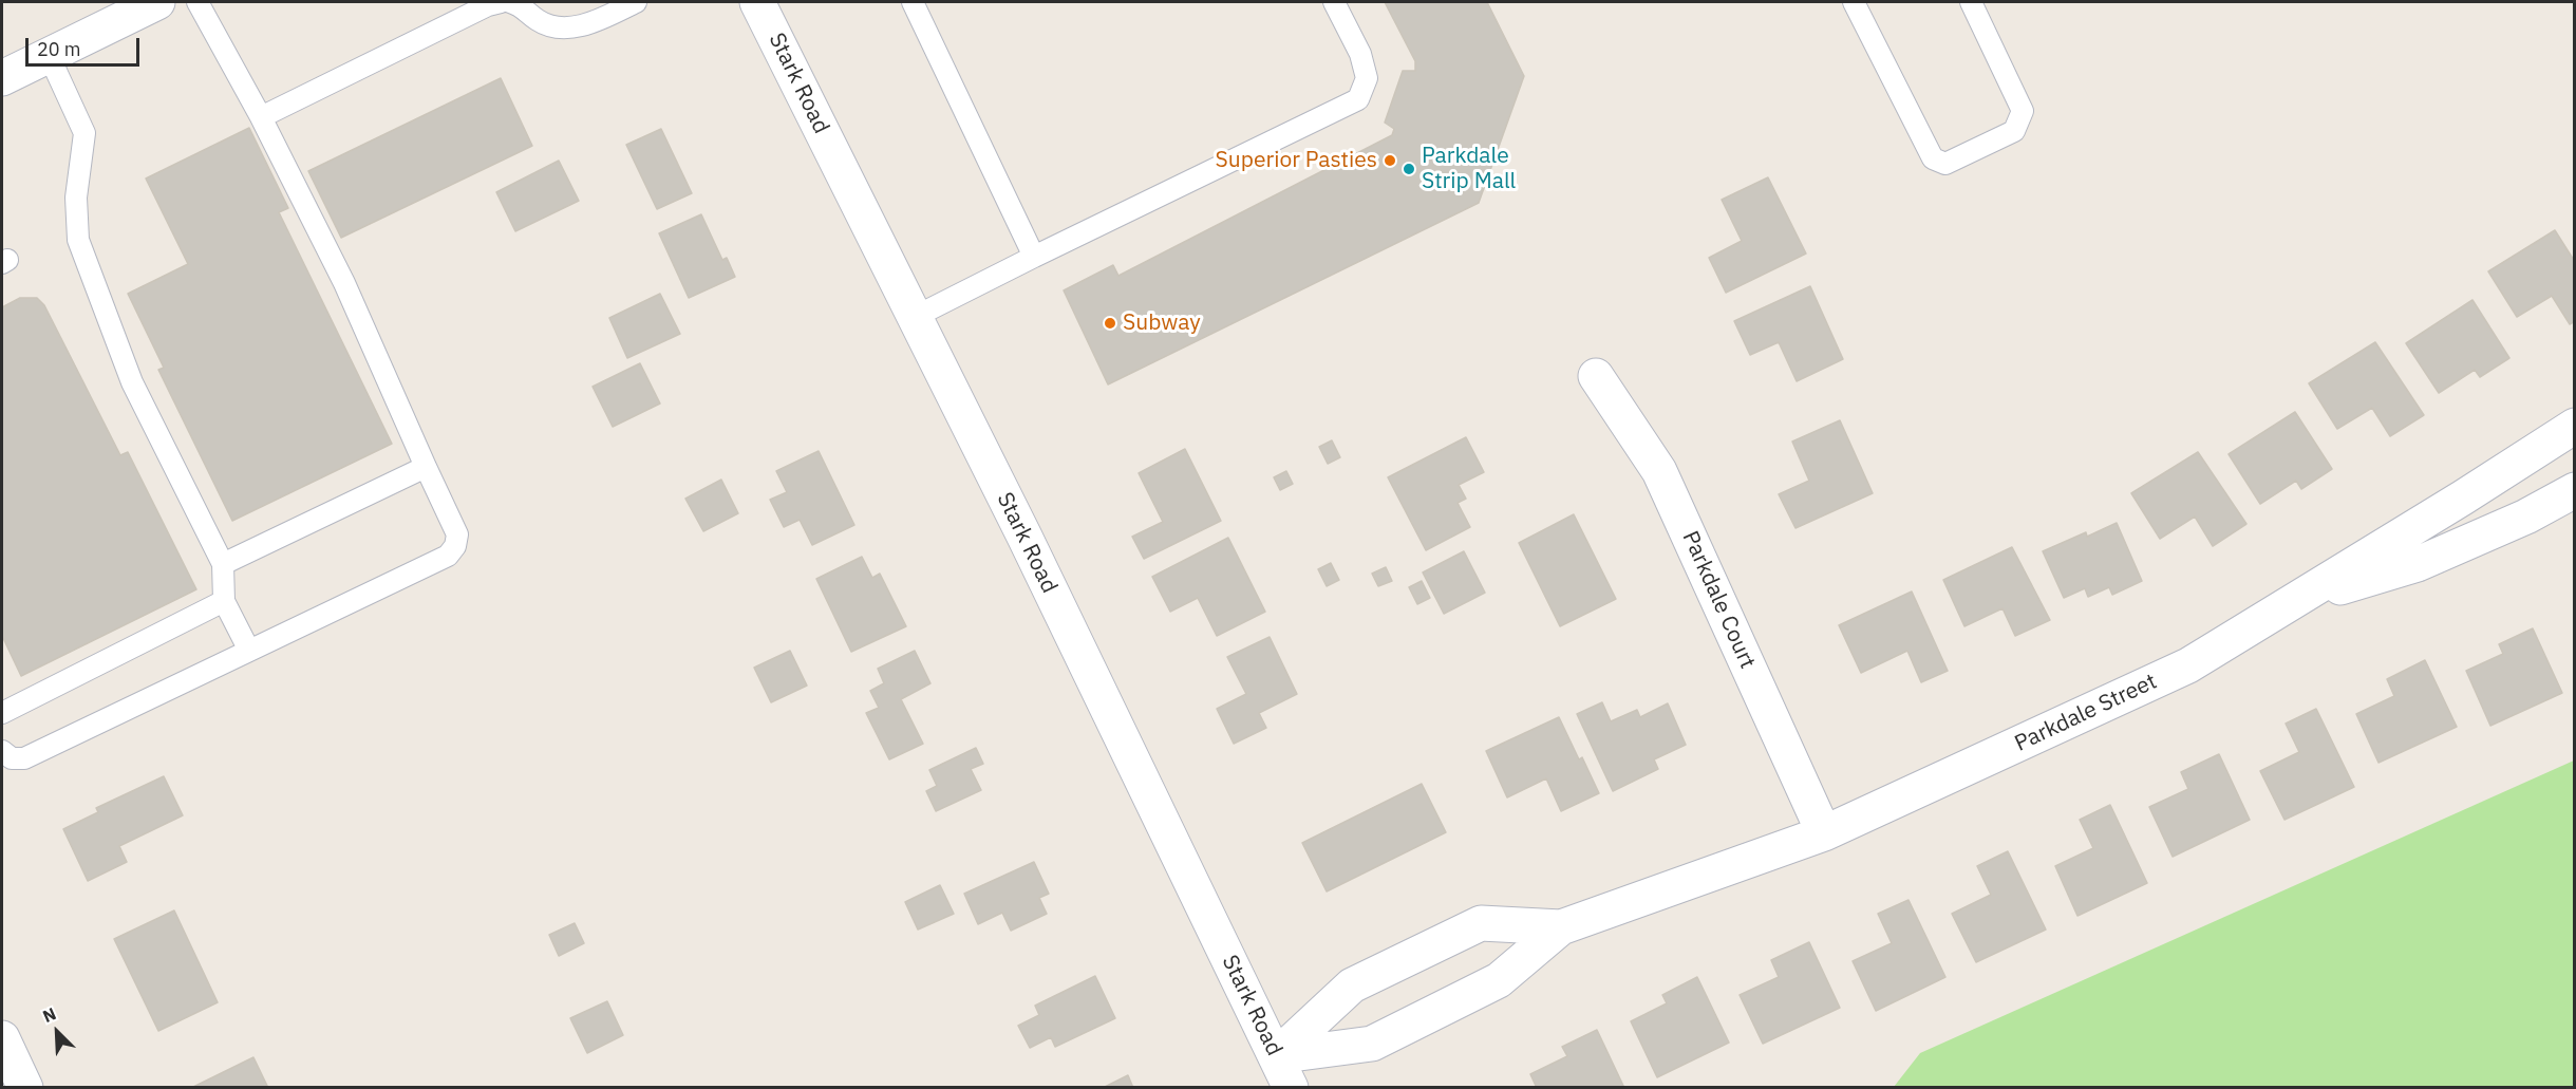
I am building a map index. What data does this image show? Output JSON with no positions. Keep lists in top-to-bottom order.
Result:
{
  "streets": {
    "street": ["Stark Road", "Parkdale Court", "Parkdale Street"]
  },
  "crossings": [
    ["Stark Road", "Parkdale Street"],
    ["Parkdale Court", "Parkdale Street"]
  ],
  "places": ["Superior Pasties", "Parkdale Strip Mall", "Subway"],
  "scale_bar": "20 m",
  "north": "top left"
}
